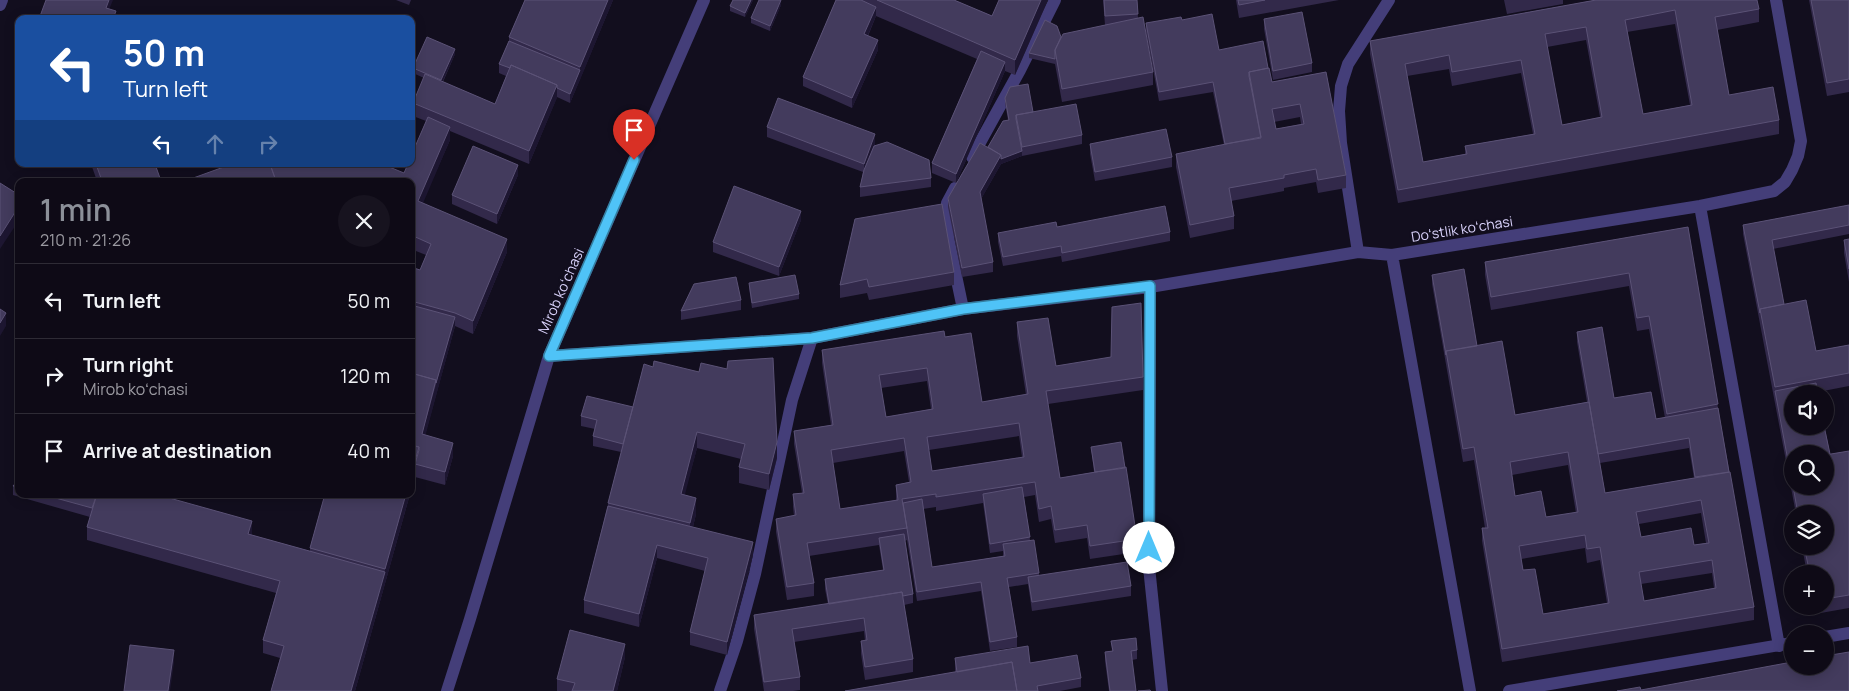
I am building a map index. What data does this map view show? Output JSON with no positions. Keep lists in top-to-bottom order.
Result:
{
  "streets": {
    "street": ["Doʻstlik koʻchasi", "Mirob koʻchasi"]
  },
  "crossings": [
    ["Doʻstlik koʻchasi", "Mirob koʻchasi"]
  ],
  "page": {
    "turn": ["50 m", "Turn left"],
    "heading": ["1 min", "210 m · 21:26"],
    "list": [
      {
        "name": "Turn left",
        "value": "50 m"
      },
      {
        "name": "Turn right",
        "note": "Mirob koʻchasi",
        "value": "120 m"
      },
      {
        "name": "Arrive at destination",
        "value": "40 m"
      }
    ],
    "map_buttons": ["+", "−"]
  }
}
